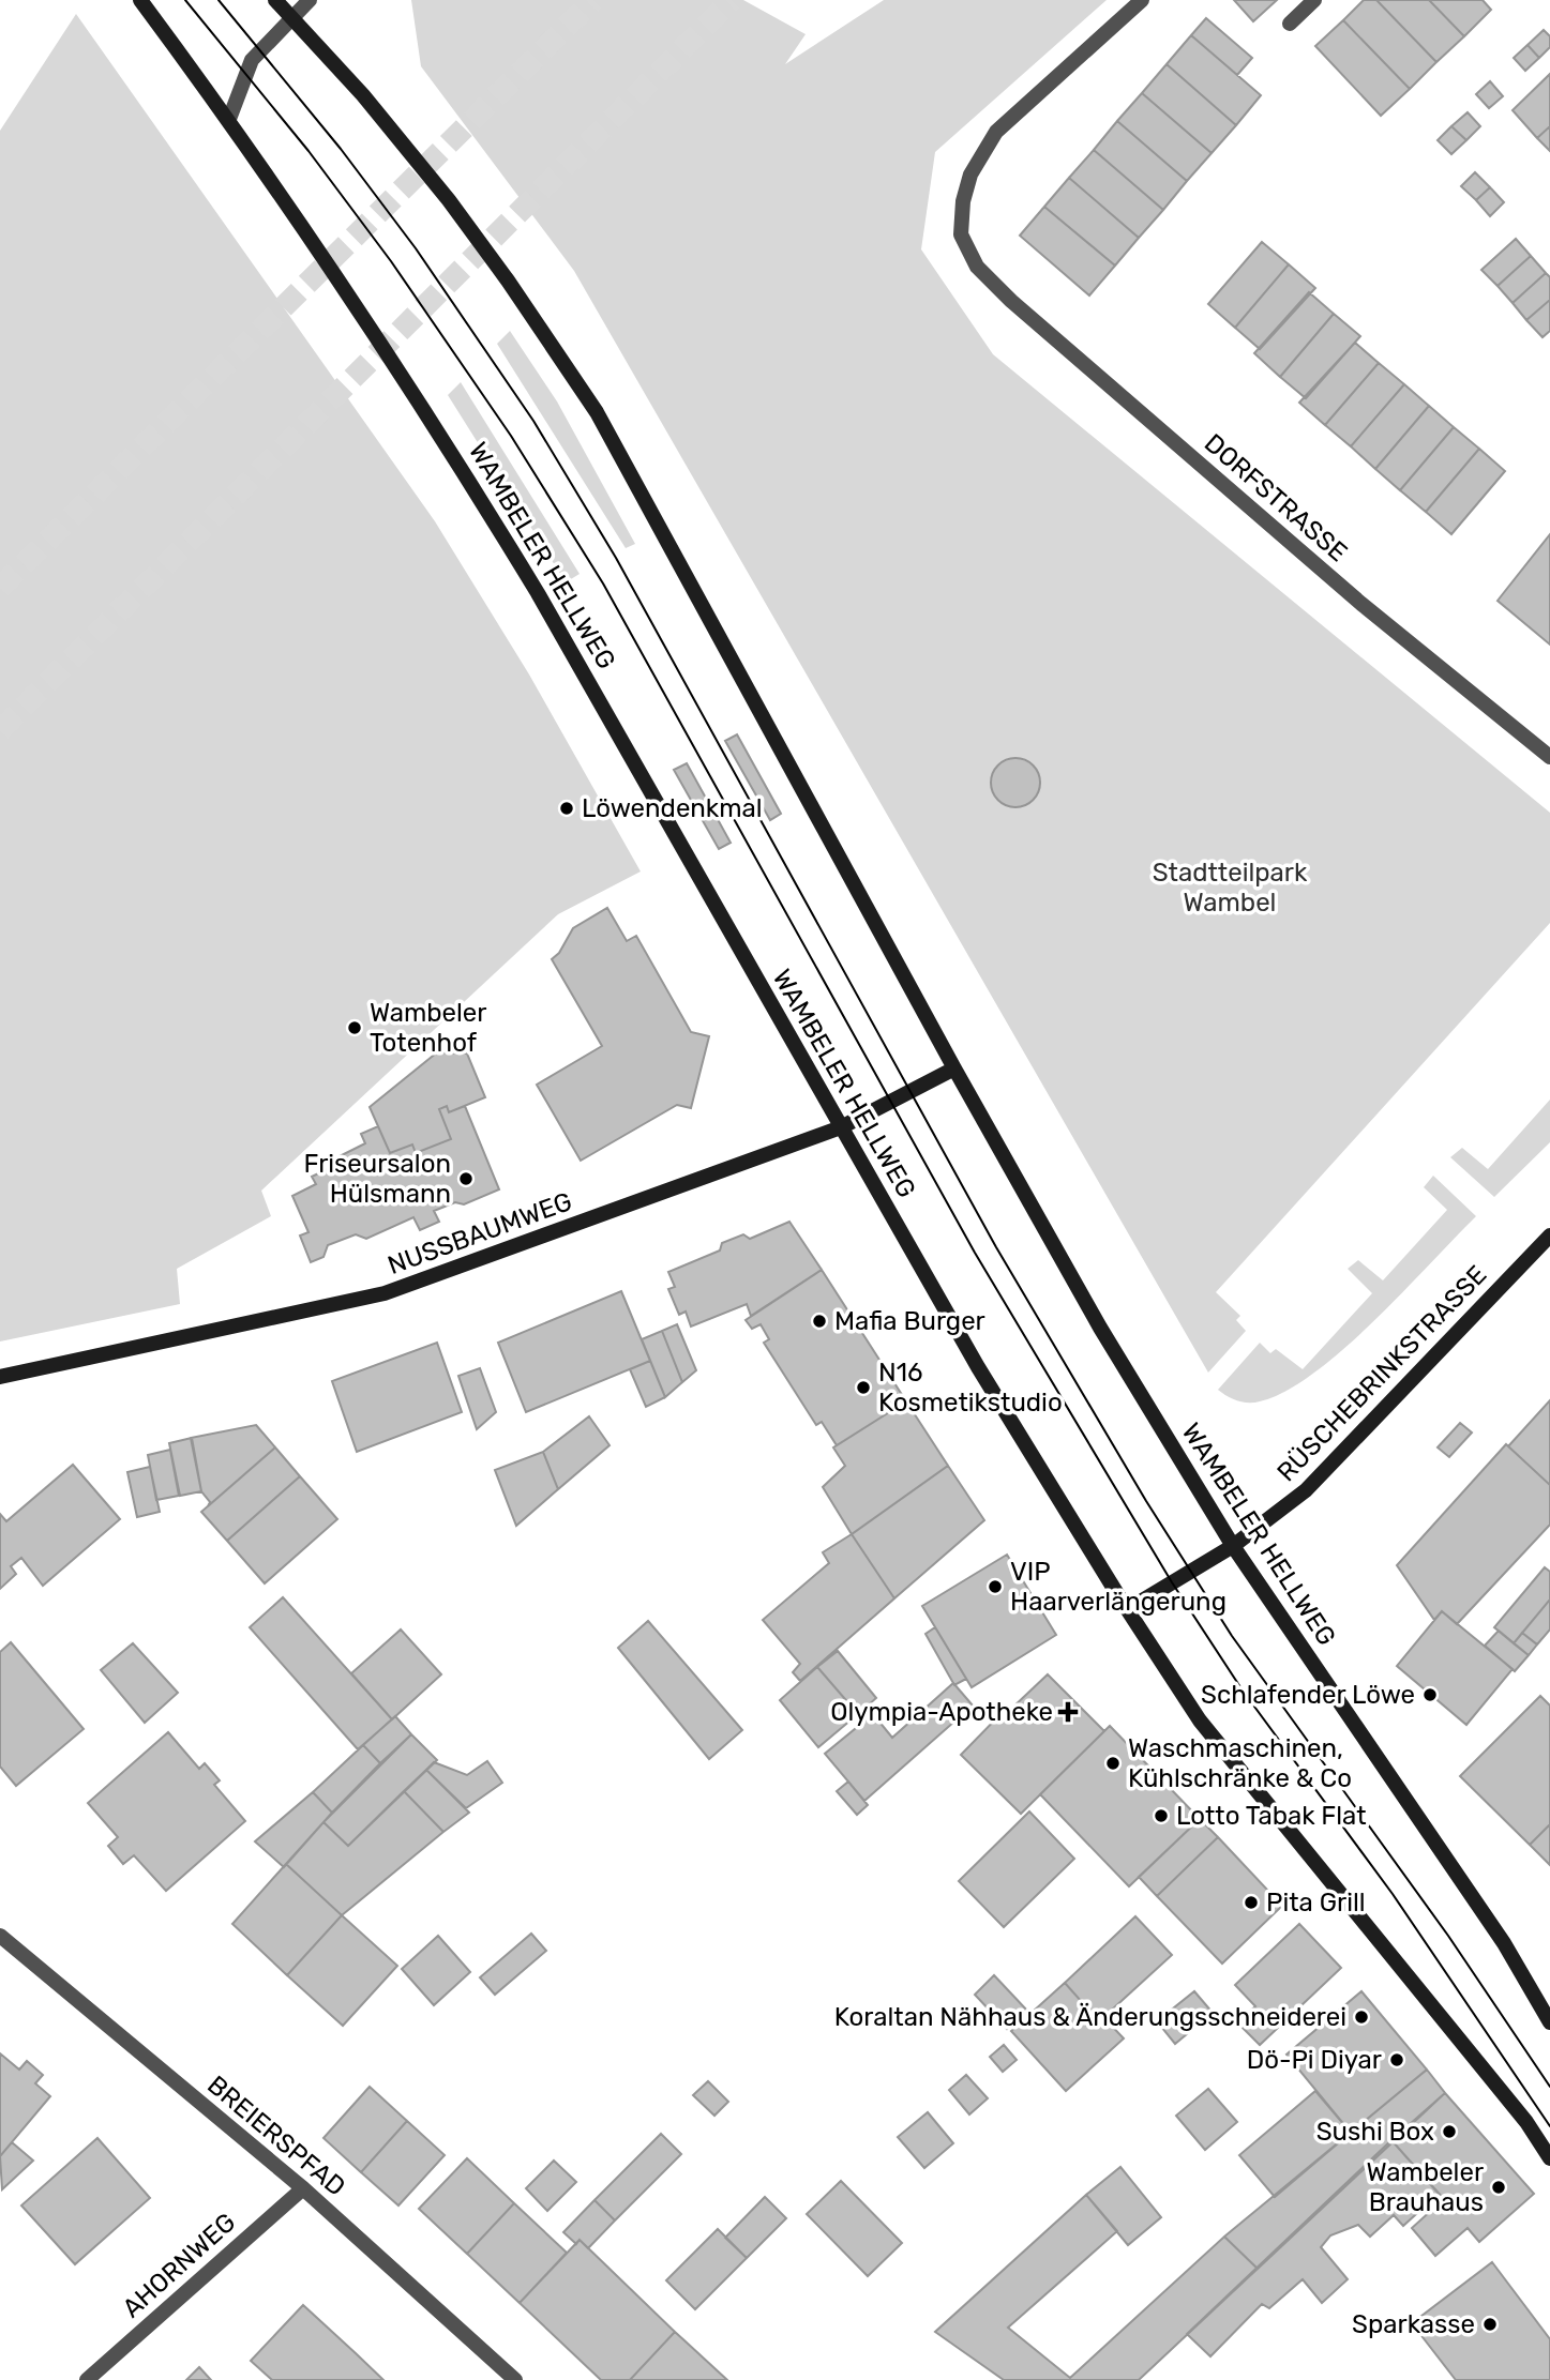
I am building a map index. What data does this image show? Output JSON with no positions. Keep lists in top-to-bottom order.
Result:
{
  "streets": {
    "main road": ["WAMBELER HELLWEG", "NUSSBAUMWEG", "RÜSCHEBRINKSTRASSE"],
    "street": ["DORFSTRASSE", "BREIERSPFAD", "AHORNWEG"]
  },
  "crossings": [
    ["WAMBELER HELLWEG", "NUSSBAUMWEG"],
    ["WAMBELER HELLWEG", "RÜSCHEBRINKSTRASSE"],
    ["BREIERSPFAD", "AHORNWEG"]
  ],
  "parks": ["Stadtteilpark Wambel"],
  "places": {
    "other": [
      "Löwendenkmal",
      "Wambeler Totenhof",
      "Friseursalon Hülsmann",
      "Mafia Burger",
      "N16 Kosmetikstudio",
      "VIP Haarverlängerung",
      "Schlafender Löwe",
      "Waschmaschinen, Kühlschränke & Co",
      "Lotto Tabak Flat",
      "Pita Grill",
      "Koraltan Nähhaus & Änderungsschneiderei",
      "Dö-Pi Diyar",
      "Sushi Box",
      "Wambeler Brauhaus",
      "Sparkasse"
    ],
    "health": ["Olympia-Apotheke"]
  }
}
